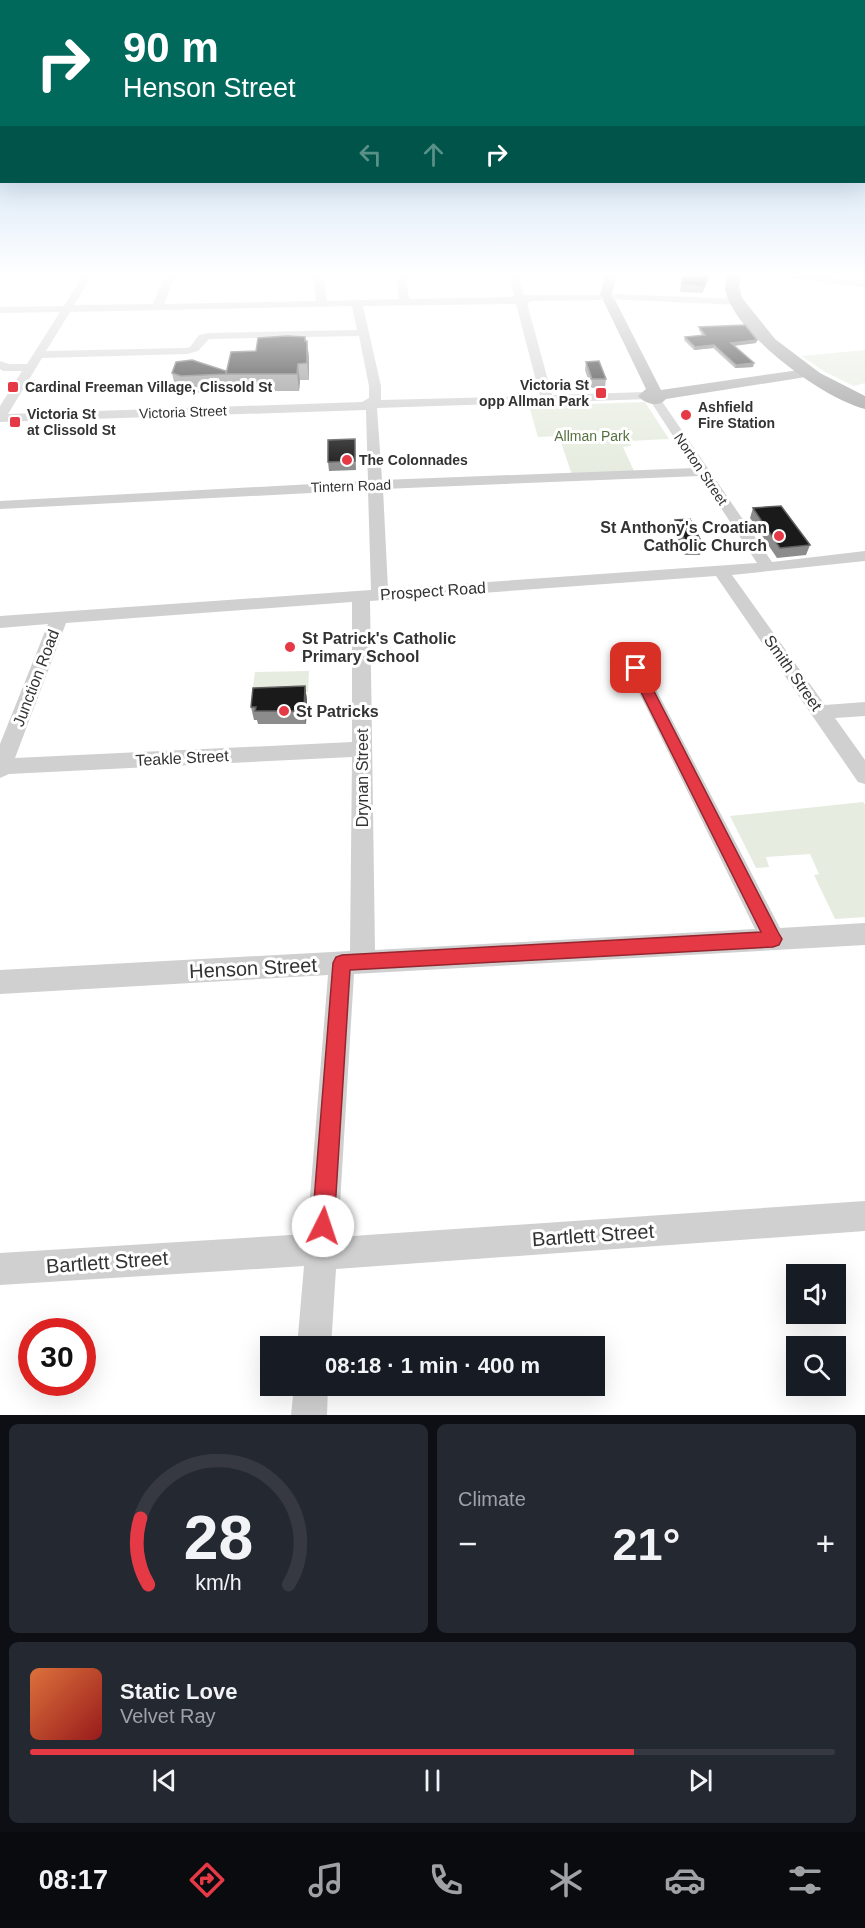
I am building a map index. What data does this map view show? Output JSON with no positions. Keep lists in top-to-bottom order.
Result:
{
  "streets": {
    "main road": ["Victoria Street", "Norton Street"],
    "street": [
      "Tintern Road",
      "Prospect Road",
      "Smith Street",
      "Junction Road",
      "Teakle Street",
      "Drynan Street",
      "Henson Street",
      "Bartlett Street"
    ]
  },
  "crossings": [
    ["Victoria Street", "Norton Street"],
    ["Victoria Street", "Drynan Street"],
    ["Norton Street", "Tintern Road"],
    ["Norton Street", "Prospect Road"],
    ["Tintern Road", "Drynan Street"],
    ["Prospect Road", "Smith Street"],
    ["Prospect Road", "Junction Road"],
    ["Prospect Road", "Drynan Street"],
    ["Junction Road", "Teakle Street"],
    ["Teakle Street", "Drynan Street"],
    ["Drynan Street", "Henson Street"],
    ["Drynan Street", "Bartlett Street"]
  ],
  "parks": ["Allman Park"],
  "places": {
    "transit": ["Cardinal Freeman Village, Clissold St", "Victoria St opp Allman Park", "Victoria St at Clissold St"],
    "other": [
      "Ashfield Fire Station",
      "The Colonnades",
      "St Anthony's Croatian Catholic Church",
      "St Patrick's Catholic Primary School",
      "St Patricks"
    ]
  },
  "page": {
    "turn": ["90 m", "Henson Street"],
    "limit": "30",
    "trip": "08:18 · 1 min · 400 m",
    "tile": "Climate",
    "heat": ["−", "21°", "+"],
    "song": ["Static Love", "Velvet Ray"],
    "tabs": "08:17",
    "gauge": ["28", "km/h"]
  }
}
